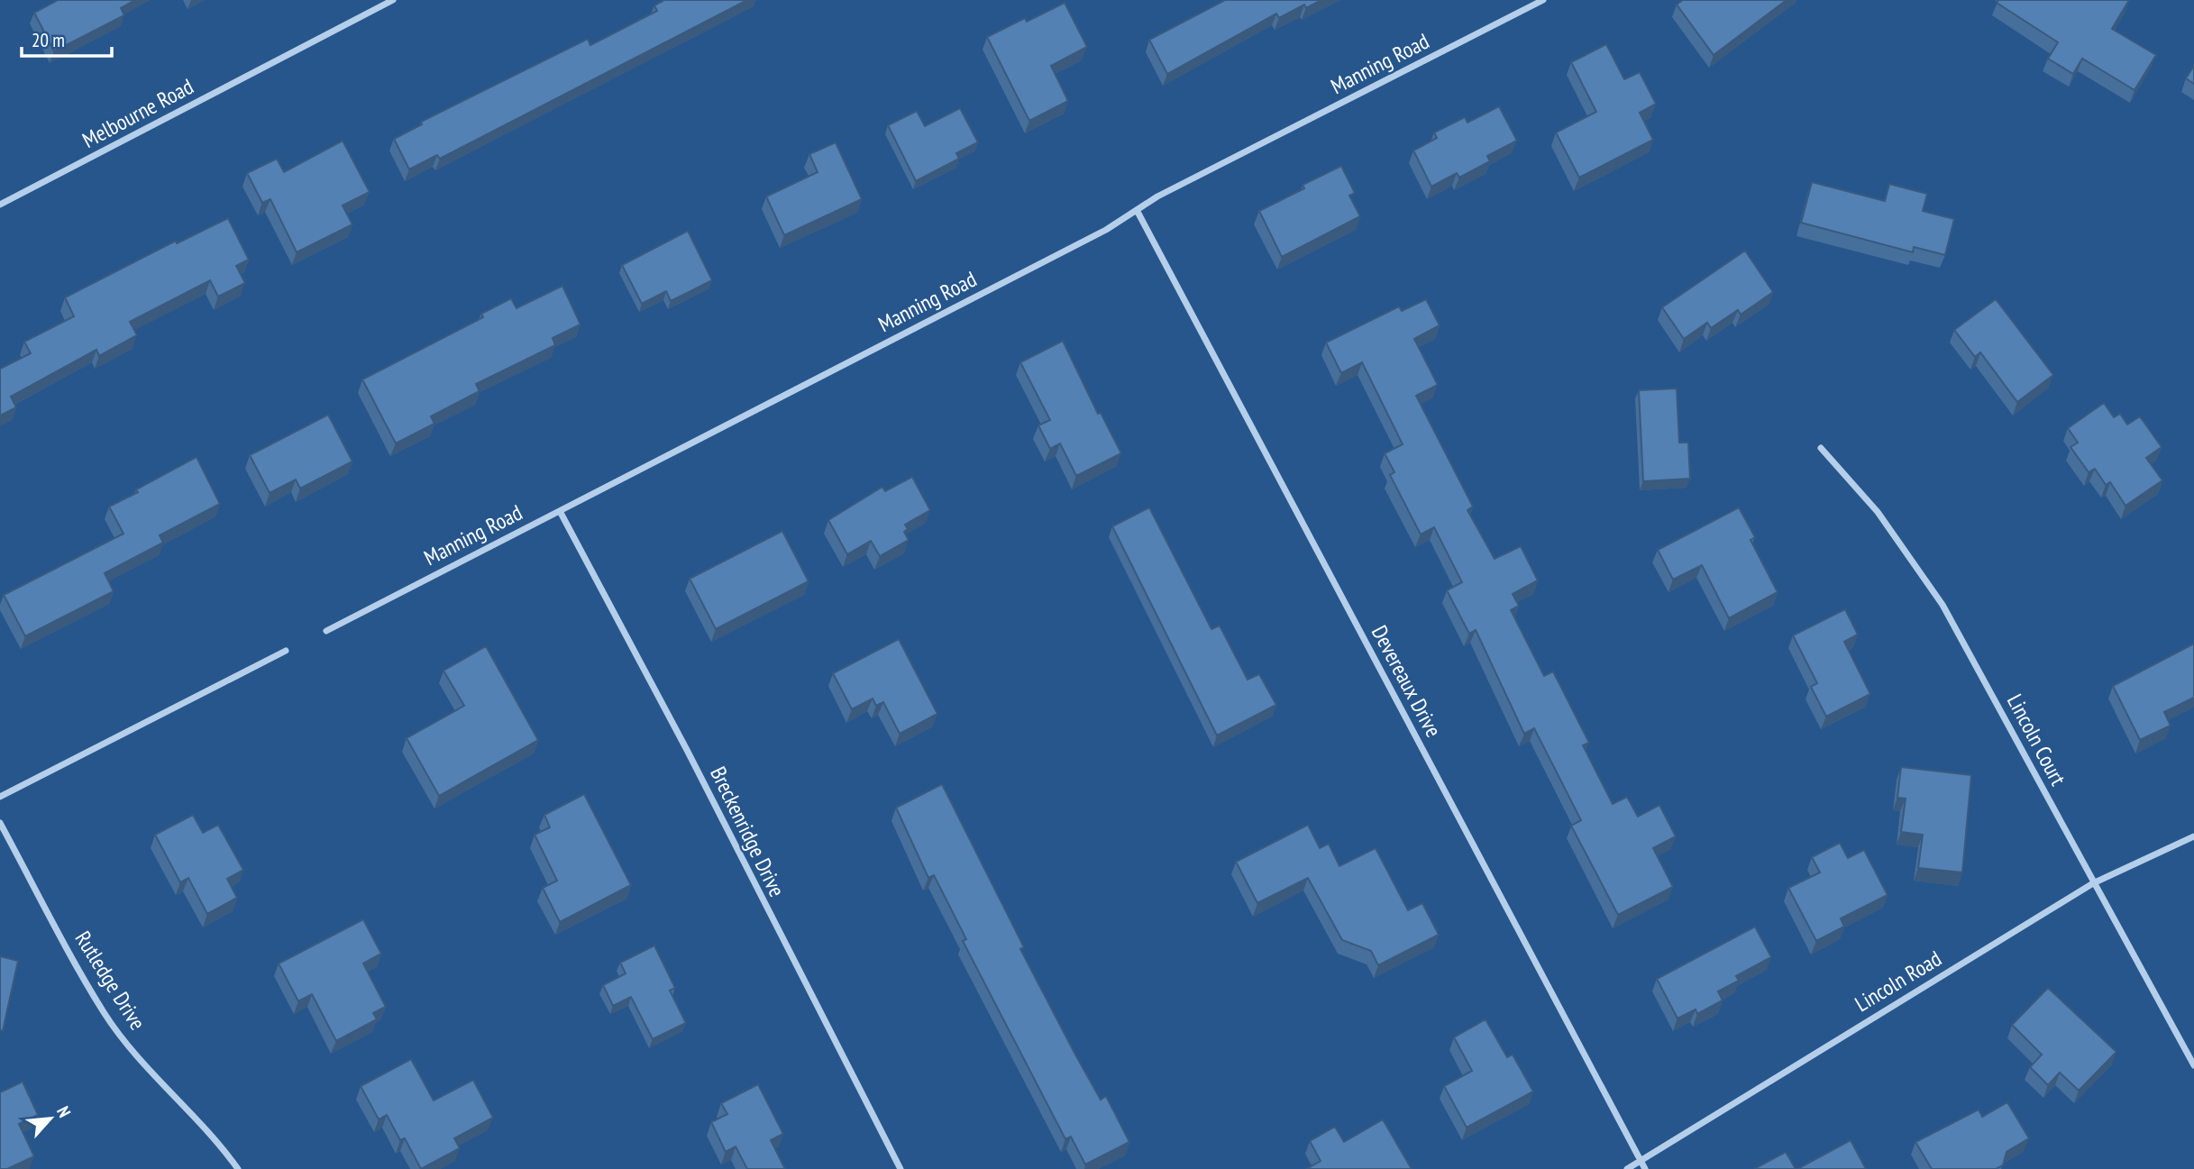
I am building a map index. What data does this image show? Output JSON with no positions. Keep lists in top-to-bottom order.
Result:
{
  "streets": {
    "street": [
      "Manning Road",
      "Melbourne Road",
      "Devereaux Drive",
      "Lincoln Court",
      "Breckenridge Drive",
      "Rutledge Drive",
      "Lincoln Road"
    ]
  },
  "crossings": [
    ["Manning Road", "Devereaux Drive"],
    ["Manning Road", "Breckenridge Drive"],
    ["Devereaux Drive", "Lincoln Road"],
    ["Lincoln Court", "Lincoln Road"]
  ],
  "scale_bar": "20 m",
  "north": "top right"
}
